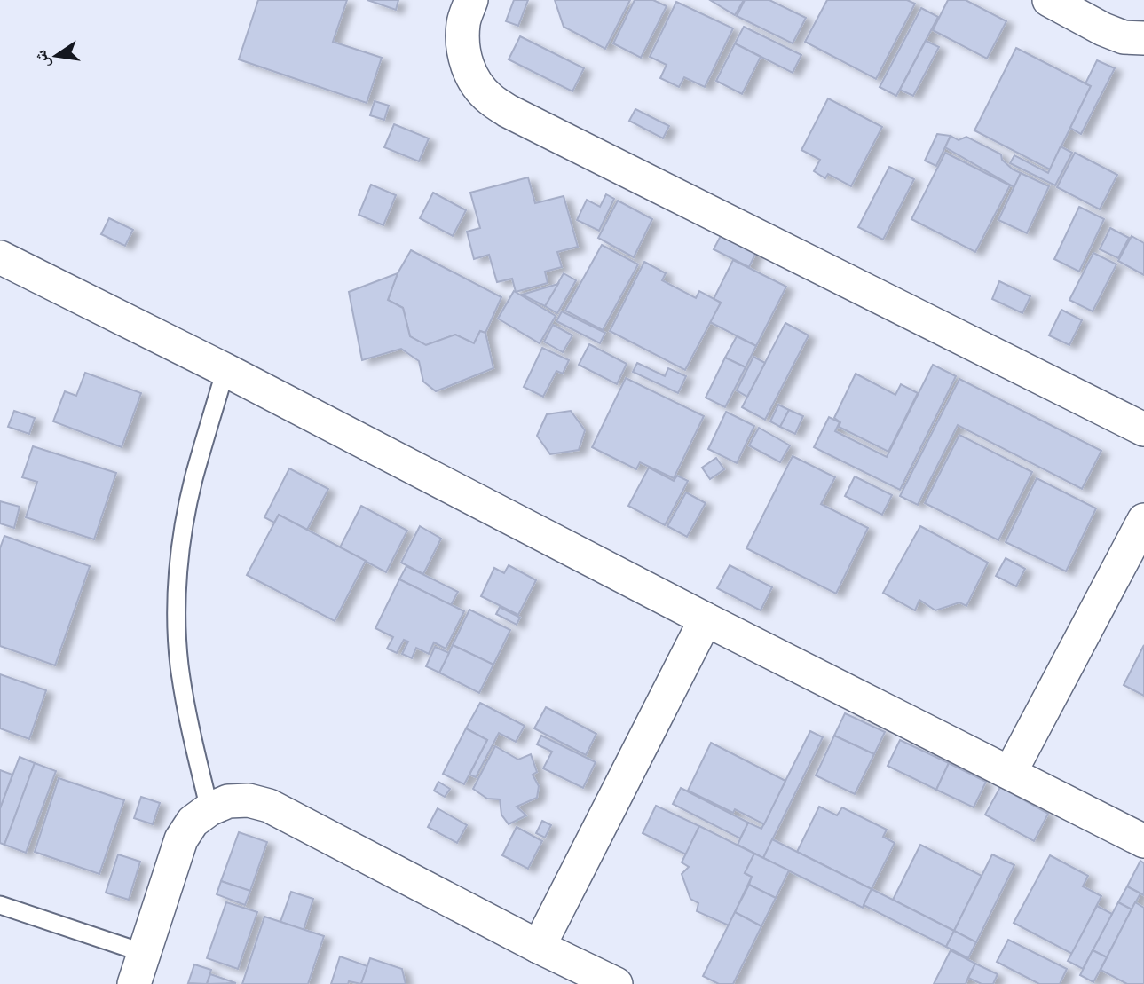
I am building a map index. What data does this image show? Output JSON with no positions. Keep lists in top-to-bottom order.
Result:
{
  "north": "left"
}
